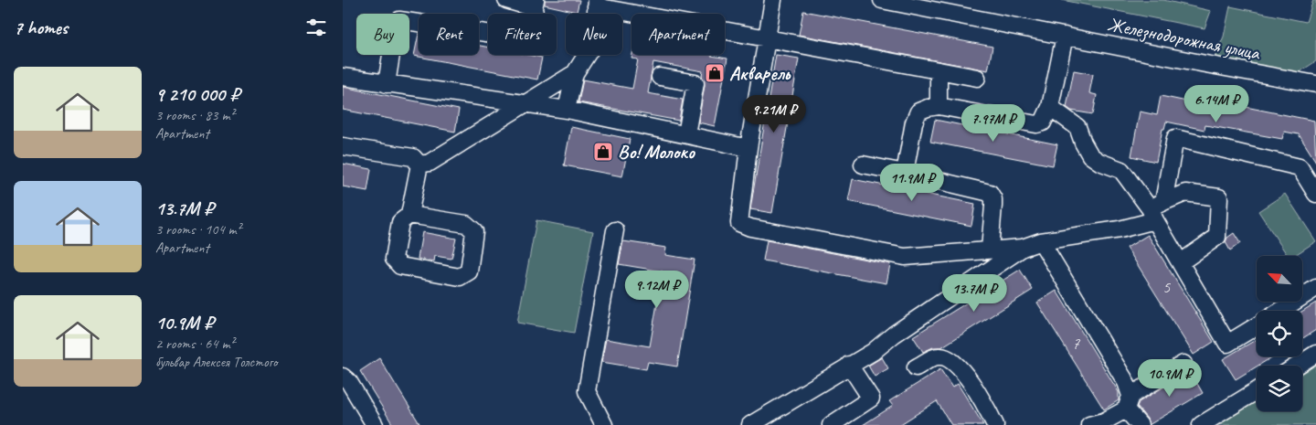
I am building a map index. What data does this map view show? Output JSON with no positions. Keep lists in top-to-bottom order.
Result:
{
  "streets": {
    "street": ["Железнодорожная улица"]
  },
  "places": {
    "shop": ["Акварель", "Во! Молоко"]
  },
  "house_numbers": ["5", "7"],
  "north": "top left",
  "page": {
    "heading": "7 homes",
    "chip": [
      "Buy",
      "Rent",
      "Filters",
      "New",
      "Apartment"
    ],
    "list": [
      {
        "name": "9 210 000 ₽",
        "note": "3 rooms · 83 m² · Apartment"
      },
      {
        "name": "13.7M ₽",
        "note": "3 rooms · 104 m² · Apartment"
      },
      {
        "name": "10.9M ₽",
        "note": "2 rooms · 64 m² · бульвар Алексея Толстого"
      }
    ],
    "price": [
      "6.14M ₽",
      "9.21M ₽",
      "7.97M ₽",
      "11.9M ₽",
      "9.12M ₽",
      "13.7M ₽",
      "10.9M ₽"
    ]
  }
}
